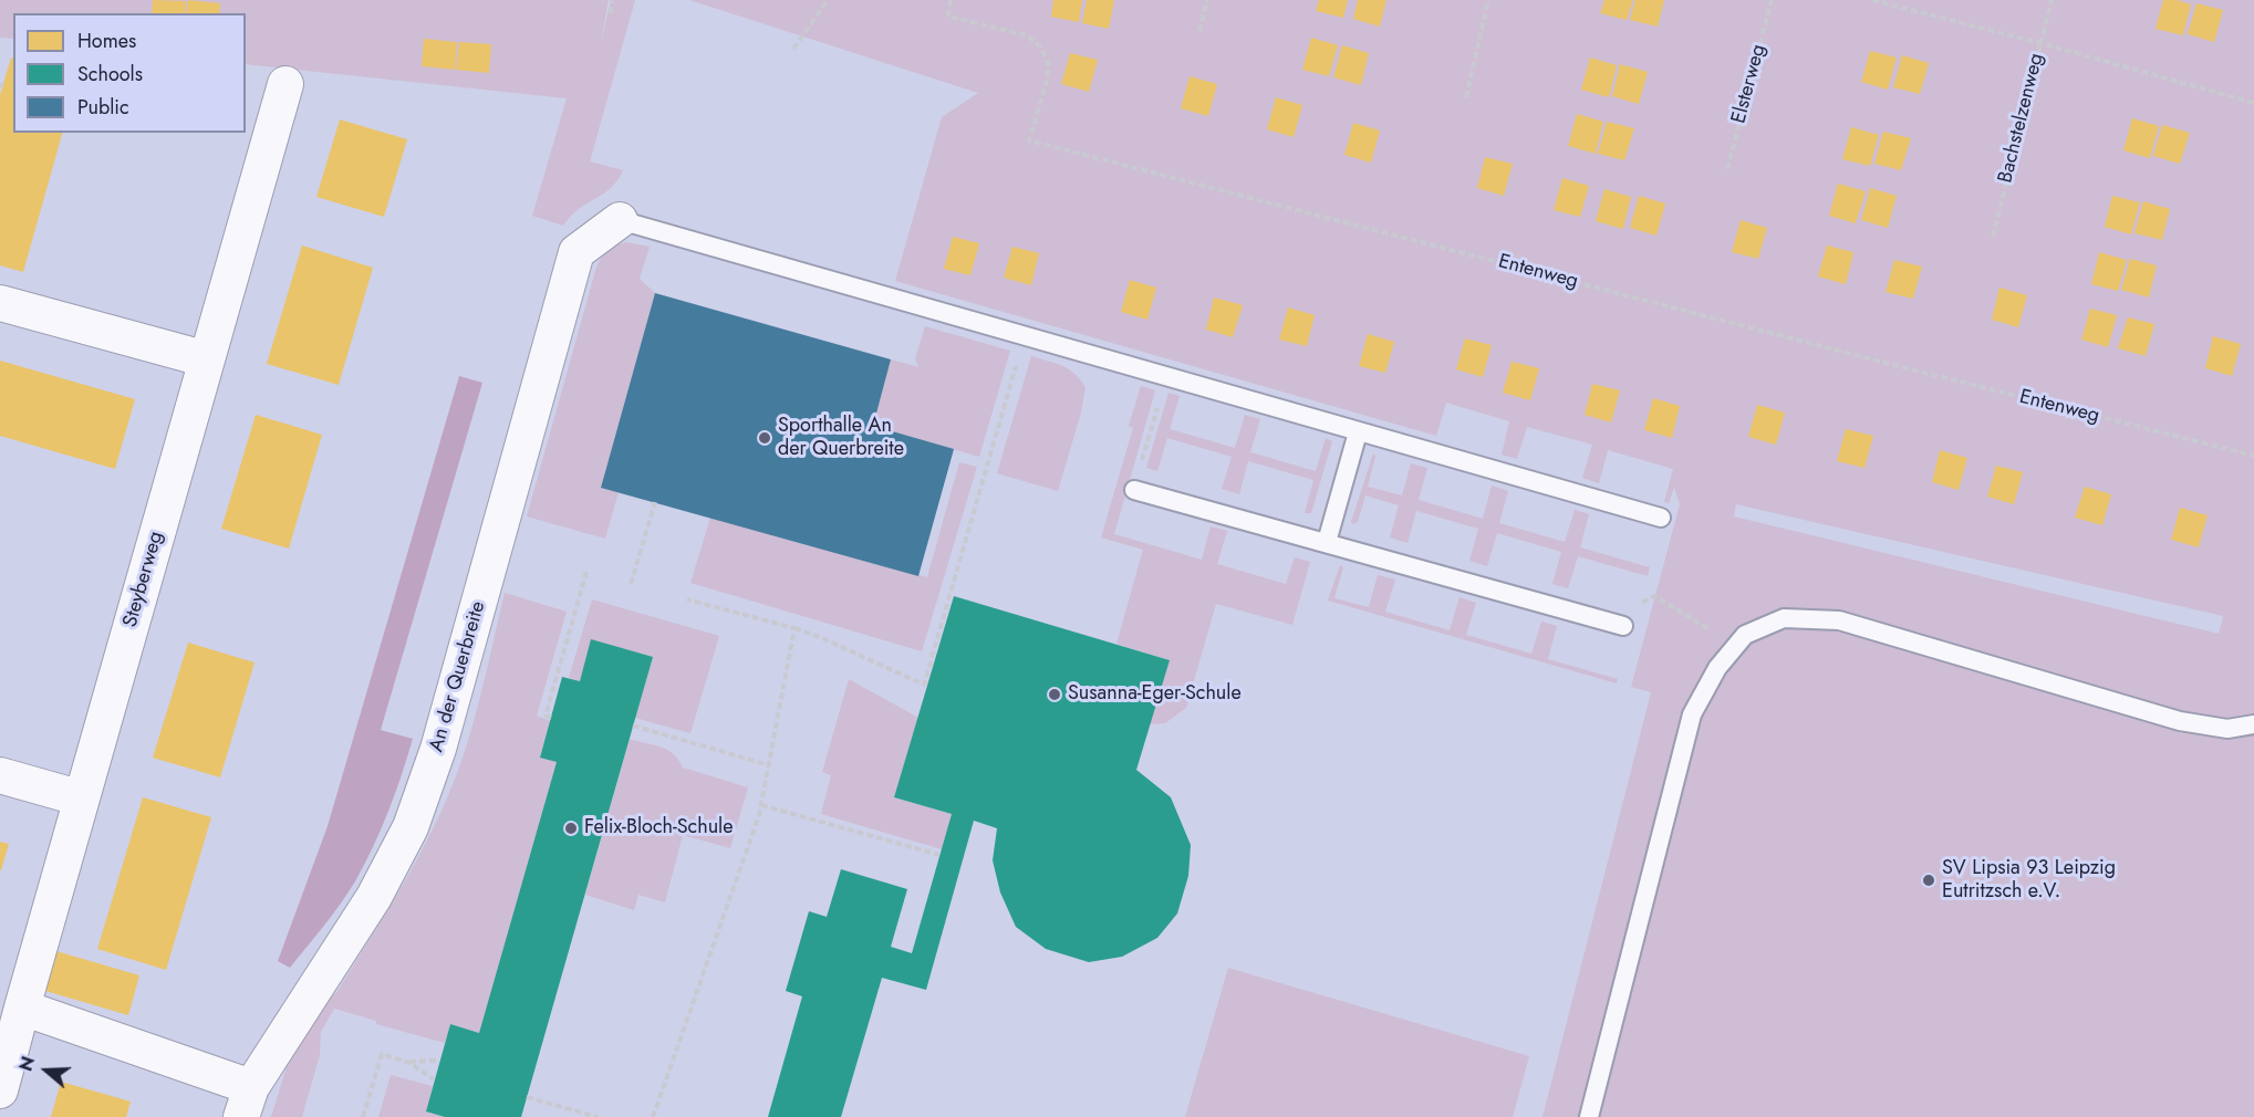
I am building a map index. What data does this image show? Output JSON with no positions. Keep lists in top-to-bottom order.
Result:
{
  "streets": {
    "street": ["Steyberweg", "An der Querbreite"],
    "path": ["Elsterweg", "Bachstelzenweg", "Entenweg"]
  },
  "places": [
    "Sporthalle An der Querbreite",
    "Susanna-Eger-Schule",
    "Felix-Bloch-Schule",
    "SV Lipsia 93 Leipzig Eutritzsch e.V."
  ],
  "legend": ["Homes", "Schools", "Public"],
  "north": "left"
}
